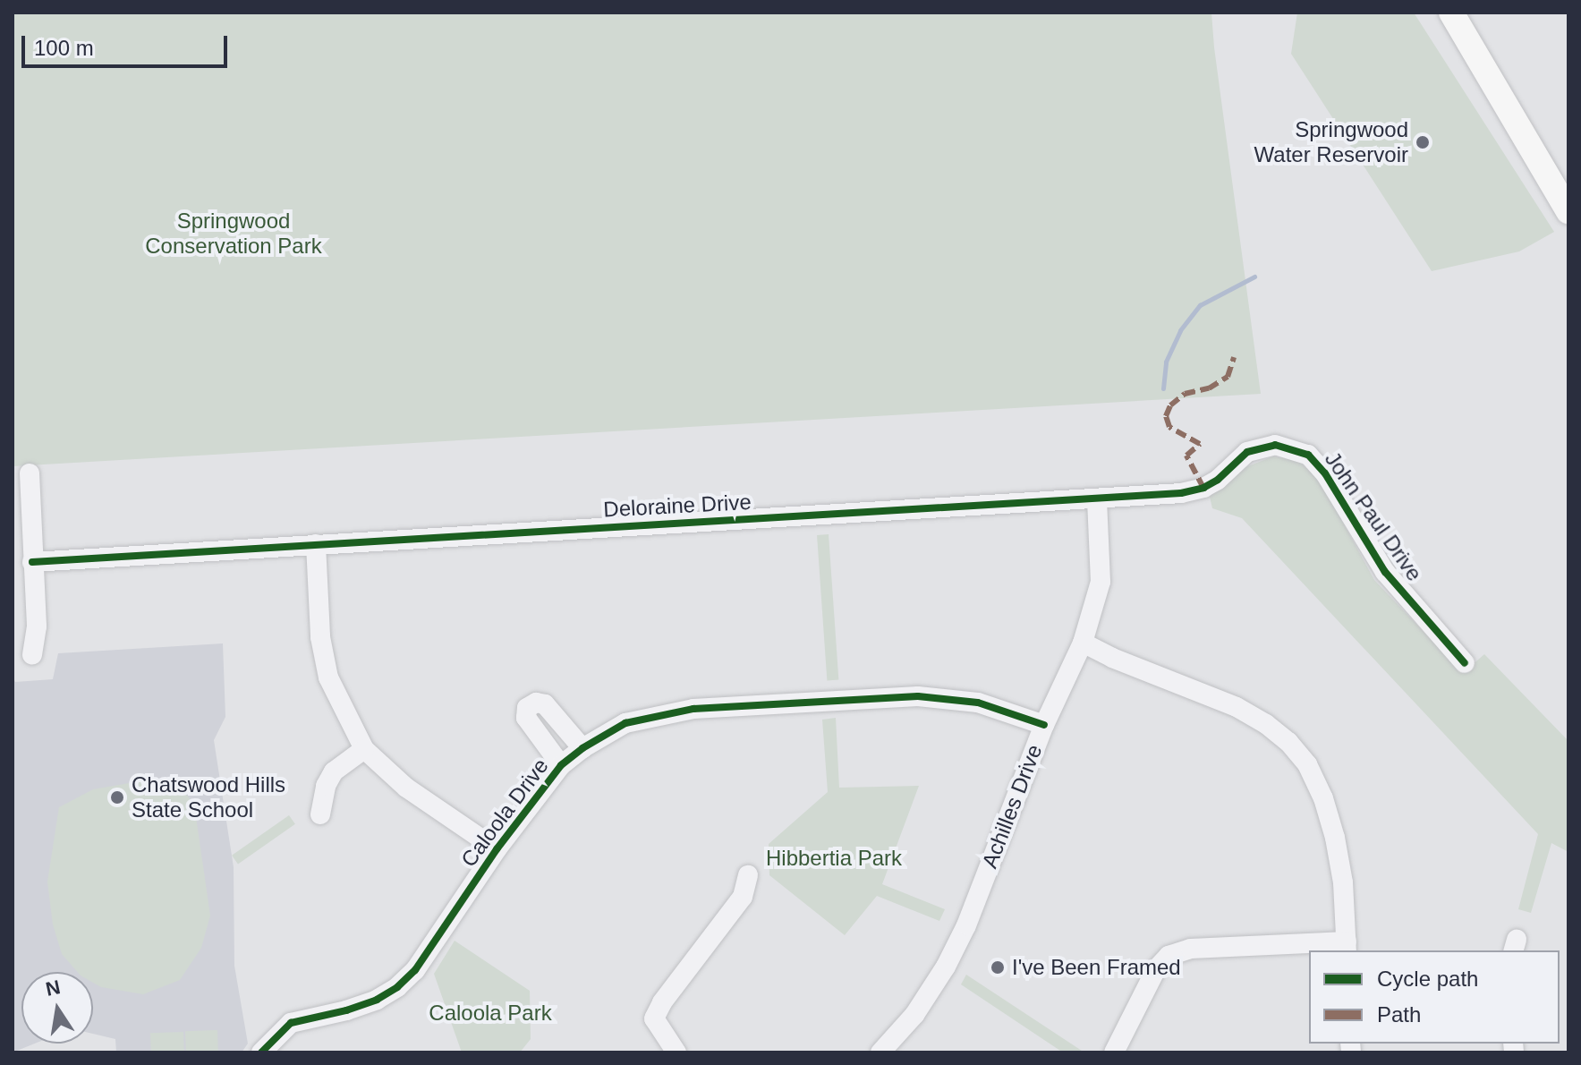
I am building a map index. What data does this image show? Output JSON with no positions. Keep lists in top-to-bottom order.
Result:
{
  "streets": {
    "street": [
      "Deloraine Drive",
      "John Paul Drive",
      "Achilles Drive",
      "Caloola Drive"
    ]
  },
  "crossings": [
    ["Deloraine Drive", "John Paul Drive"],
    ["Deloraine Drive", "Achilles Drive"],
    ["Achilles Drive", "Caloola Drive"]
  ],
  "parks": ["Springwood Conservation Park", "Hibbertia Park", "Caloola Park"],
  "places": ["Springwood Water Reservoir", "Chatswood Hills State School", "I've Been Framed"],
  "legend": ["Cycle path", "Path"],
  "scale_bar": "100 m",
  "north": "top"
}
